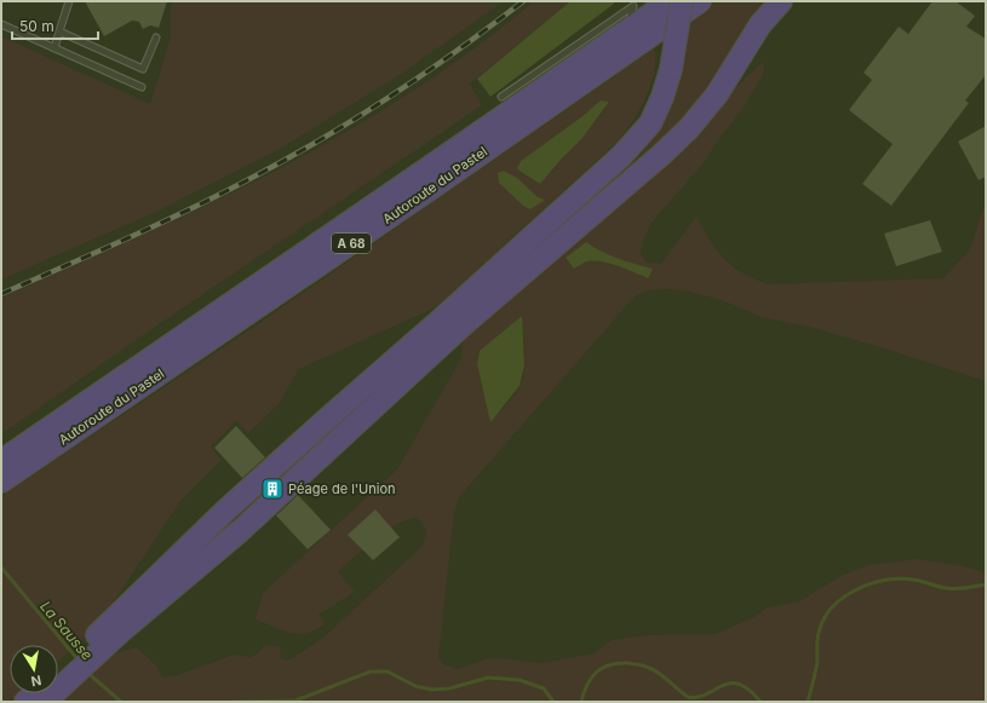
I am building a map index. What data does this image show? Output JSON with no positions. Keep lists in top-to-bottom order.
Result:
{
  "streets": {
    "highway": ["Autoroute du Pastel", "A 68"]
  },
  "water": ["La Sausse"],
  "places": {
    "building": ["Péage de l'Union"]
  },
  "scale_bar": "50 m",
  "north": "bottom"
}
